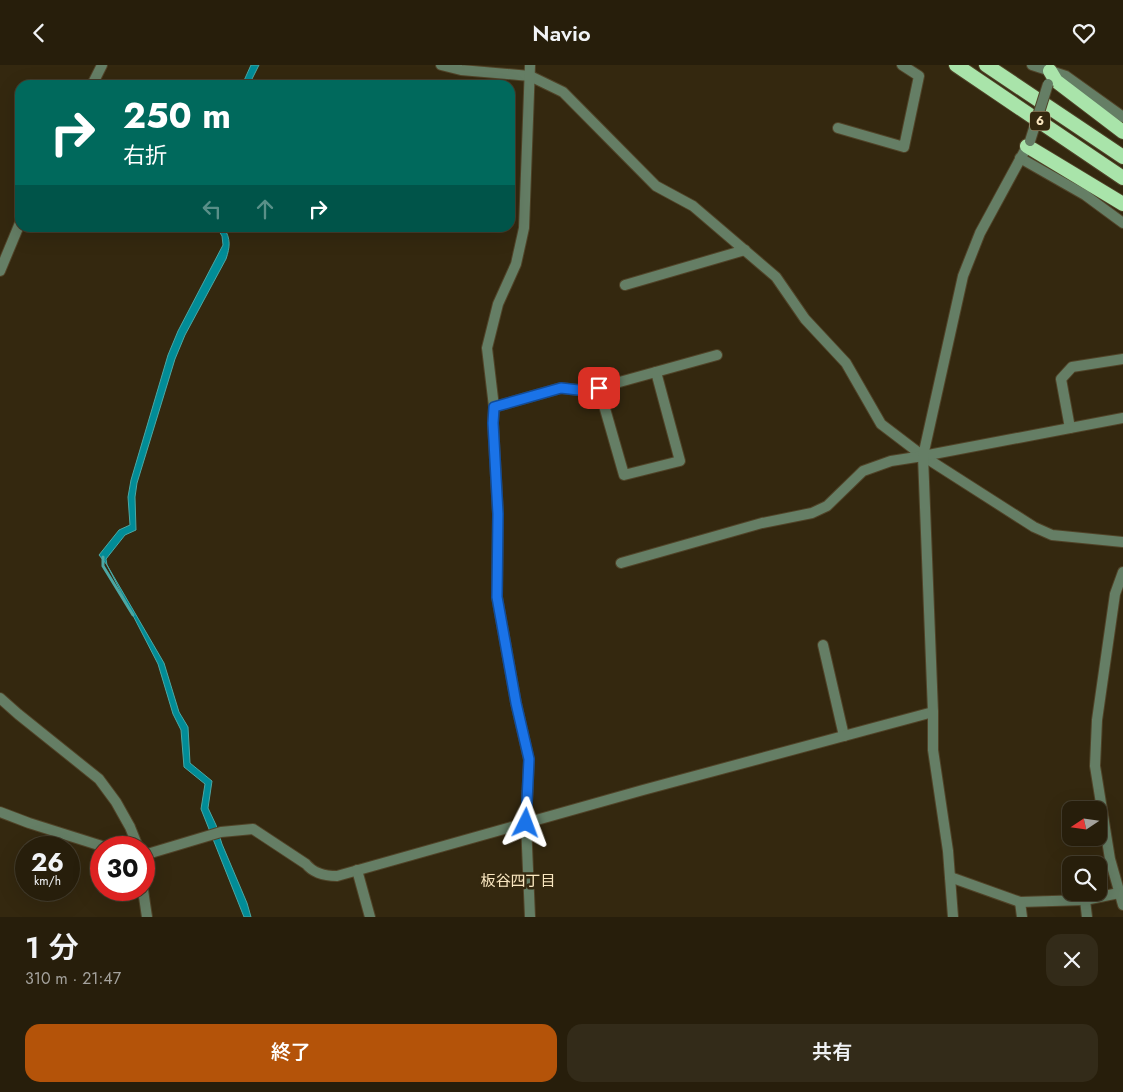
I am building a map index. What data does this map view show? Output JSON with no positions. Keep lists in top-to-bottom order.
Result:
{
  "streets": {
    "highway": ["6"]
  },
  "districts": ["板谷四丁目"],
  "north": "left",
  "page": {
    "header": "Navio",
    "turn": ["250 m", "右折"],
    "speed": "26 km/h",
    "limit": "30",
    "heading": ["1 分", "310 m · 21:47"],
    "buttons": ["終了", "共有"]
  }
}
